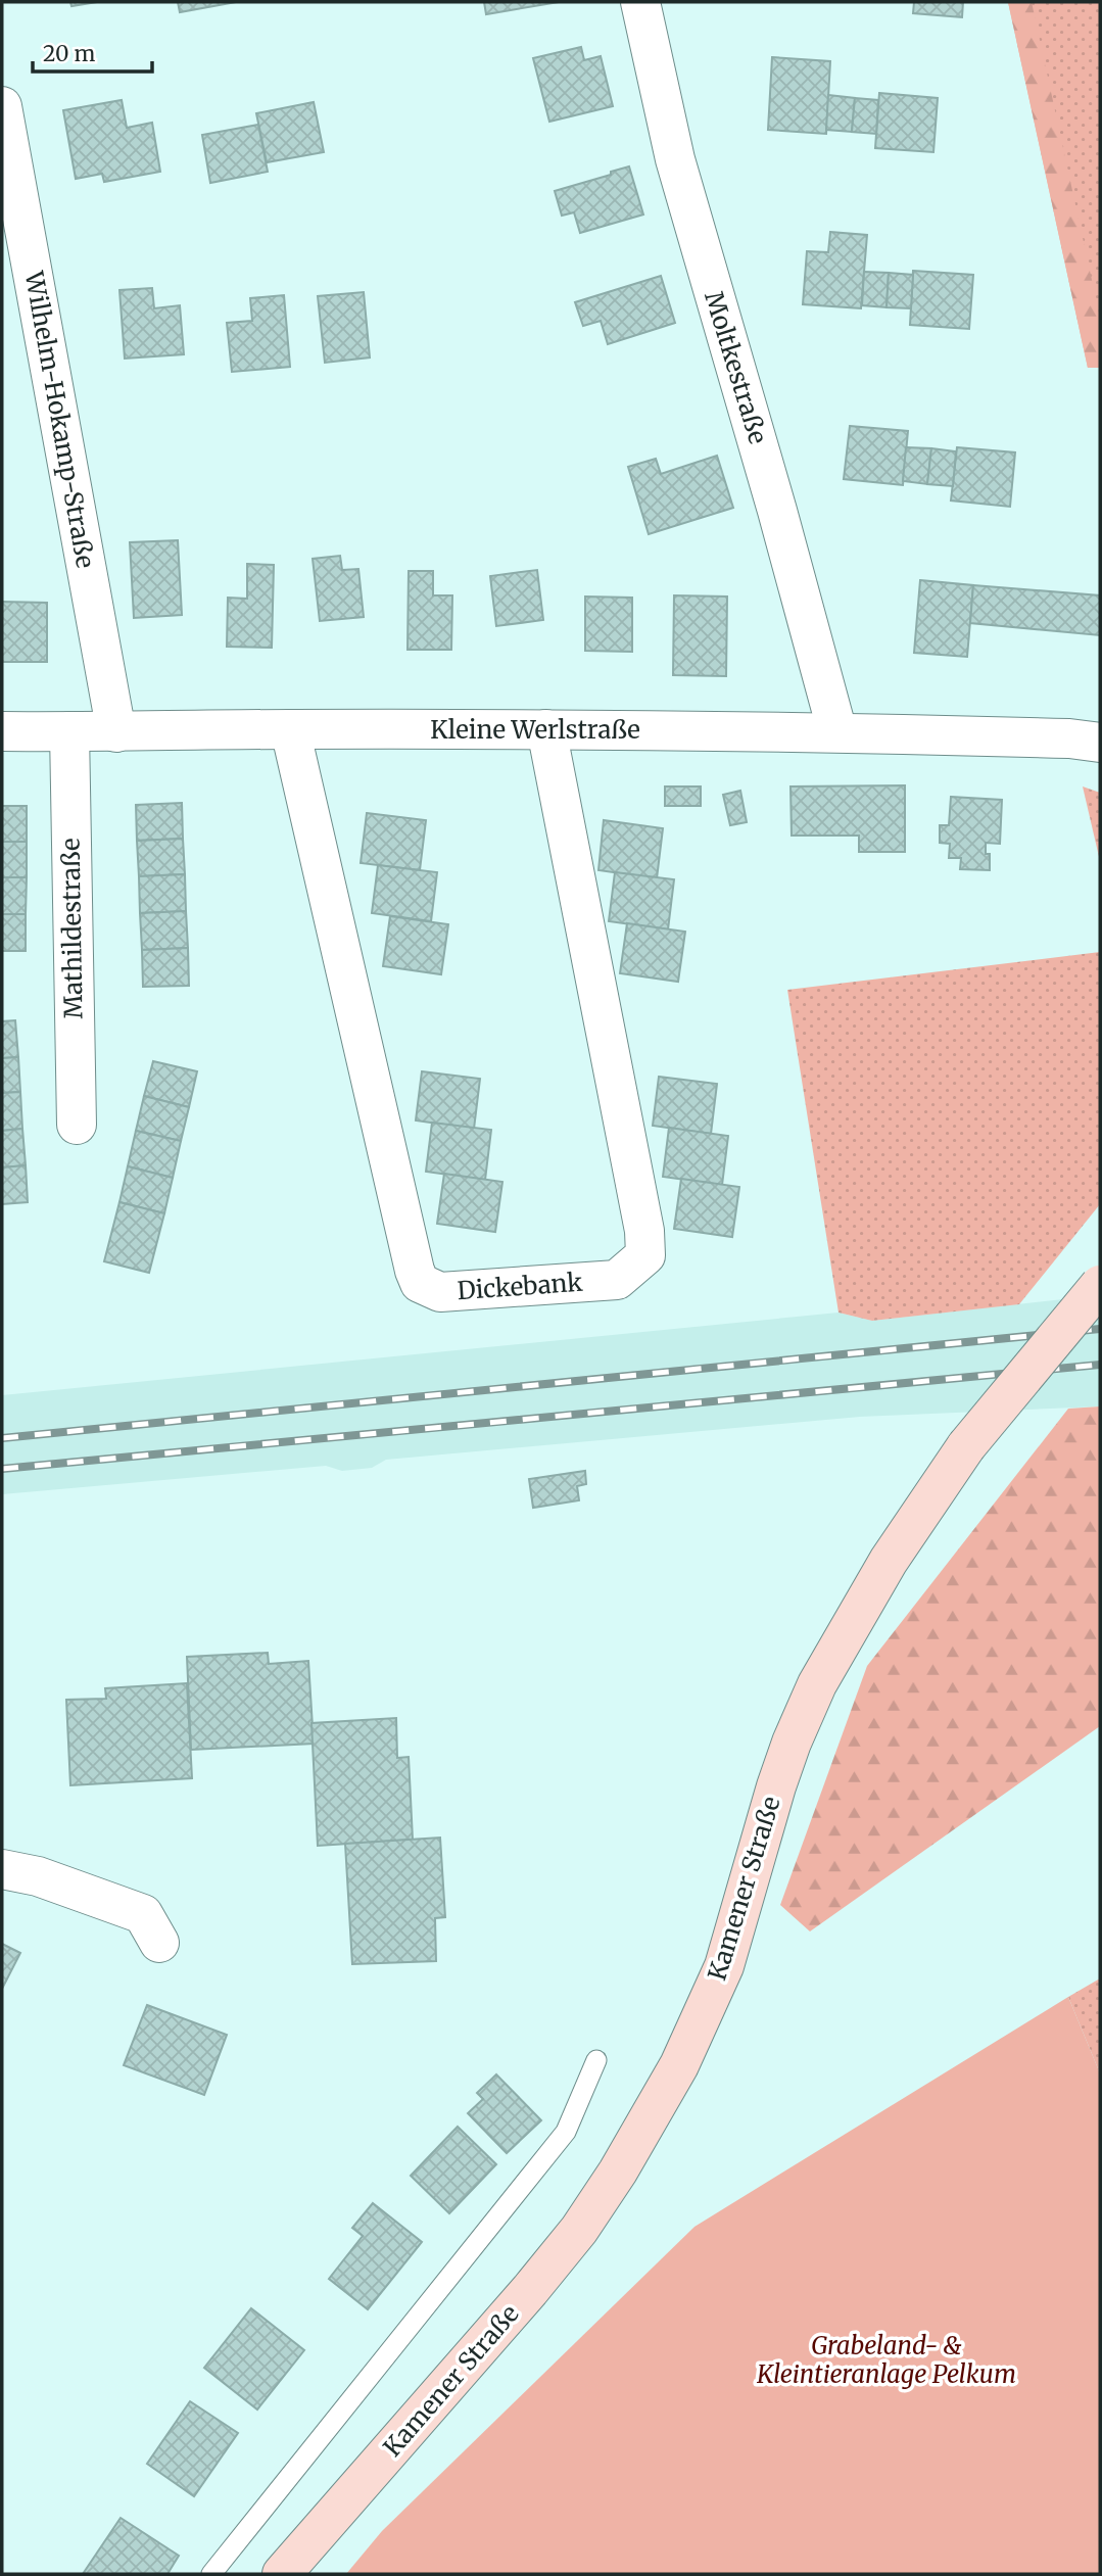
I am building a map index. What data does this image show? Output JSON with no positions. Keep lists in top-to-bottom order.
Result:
{
  "streets": {
    "main road": ["Kamener Straße"],
    "street": [
      "Moltkestraße",
      "Wilhelm-Hokamp-Straße",
      "Kleine Werlstraße",
      "Mathildestraße",
      "Dickebank"
    ]
  },
  "crossings": [
    ["Moltkestraße", "Kleine Werlstraße"],
    ["Wilhelm-Hokamp-Straße", "Kleine Werlstraße"],
    ["Kleine Werlstraße", "Mathildestraße"],
    ["Kleine Werlstraße", "Dickebank"]
  ],
  "parks": ["Grabeland- & Kleintieranlage Pelkum"],
  "scale_bar": "20 m"
}
